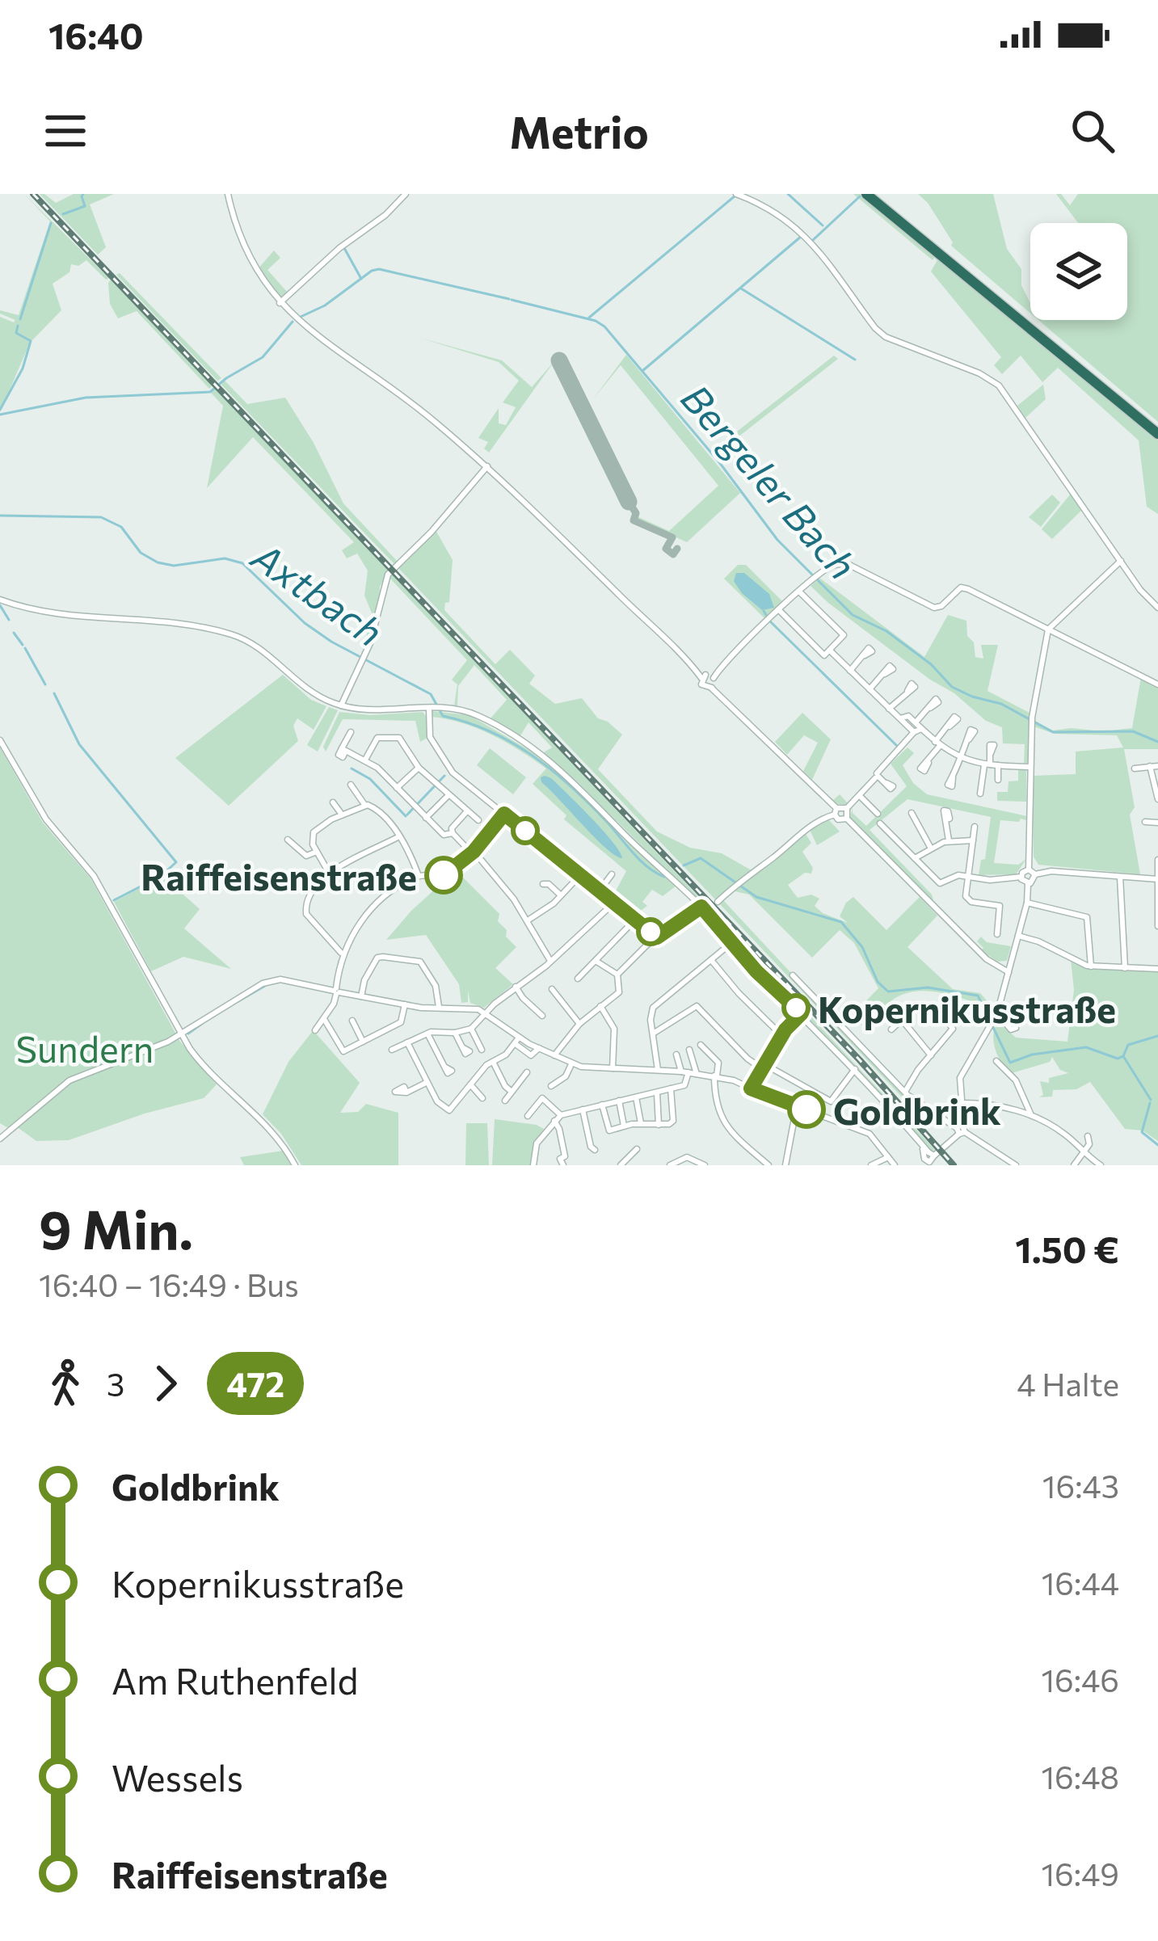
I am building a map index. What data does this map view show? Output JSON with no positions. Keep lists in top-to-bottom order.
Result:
{
  "water": ["Bergeler Bach", "Axtbach"],
  "parks": ["Sundern"],
  "places": ["Raiffeisenstraße", "Kopernikusstraße", "Goldbrink"],
  "lines": ["bus line 472"],
  "page": {
    "status": "16:40",
    "header": "Metrio",
    "heading": ["9 Min.", "16:40 – 16:49 · Bus", "1.50 €"],
    "legs": ["3", "472", "4 Halte"],
    "list": [
      {
        "name": "Goldbrink",
        "value": "16:43"
      },
      {
        "name": "Kopernikusstraße",
        "value": "16:44"
      },
      {
        "name": "Am Ruthenfeld",
        "value": "16:46"
      },
      {
        "name": "Wessels",
        "value": "16:48"
      },
      {
        "name": "Raiffeisenstraße",
        "value": "16:49"
      }
    ]
  }
}
